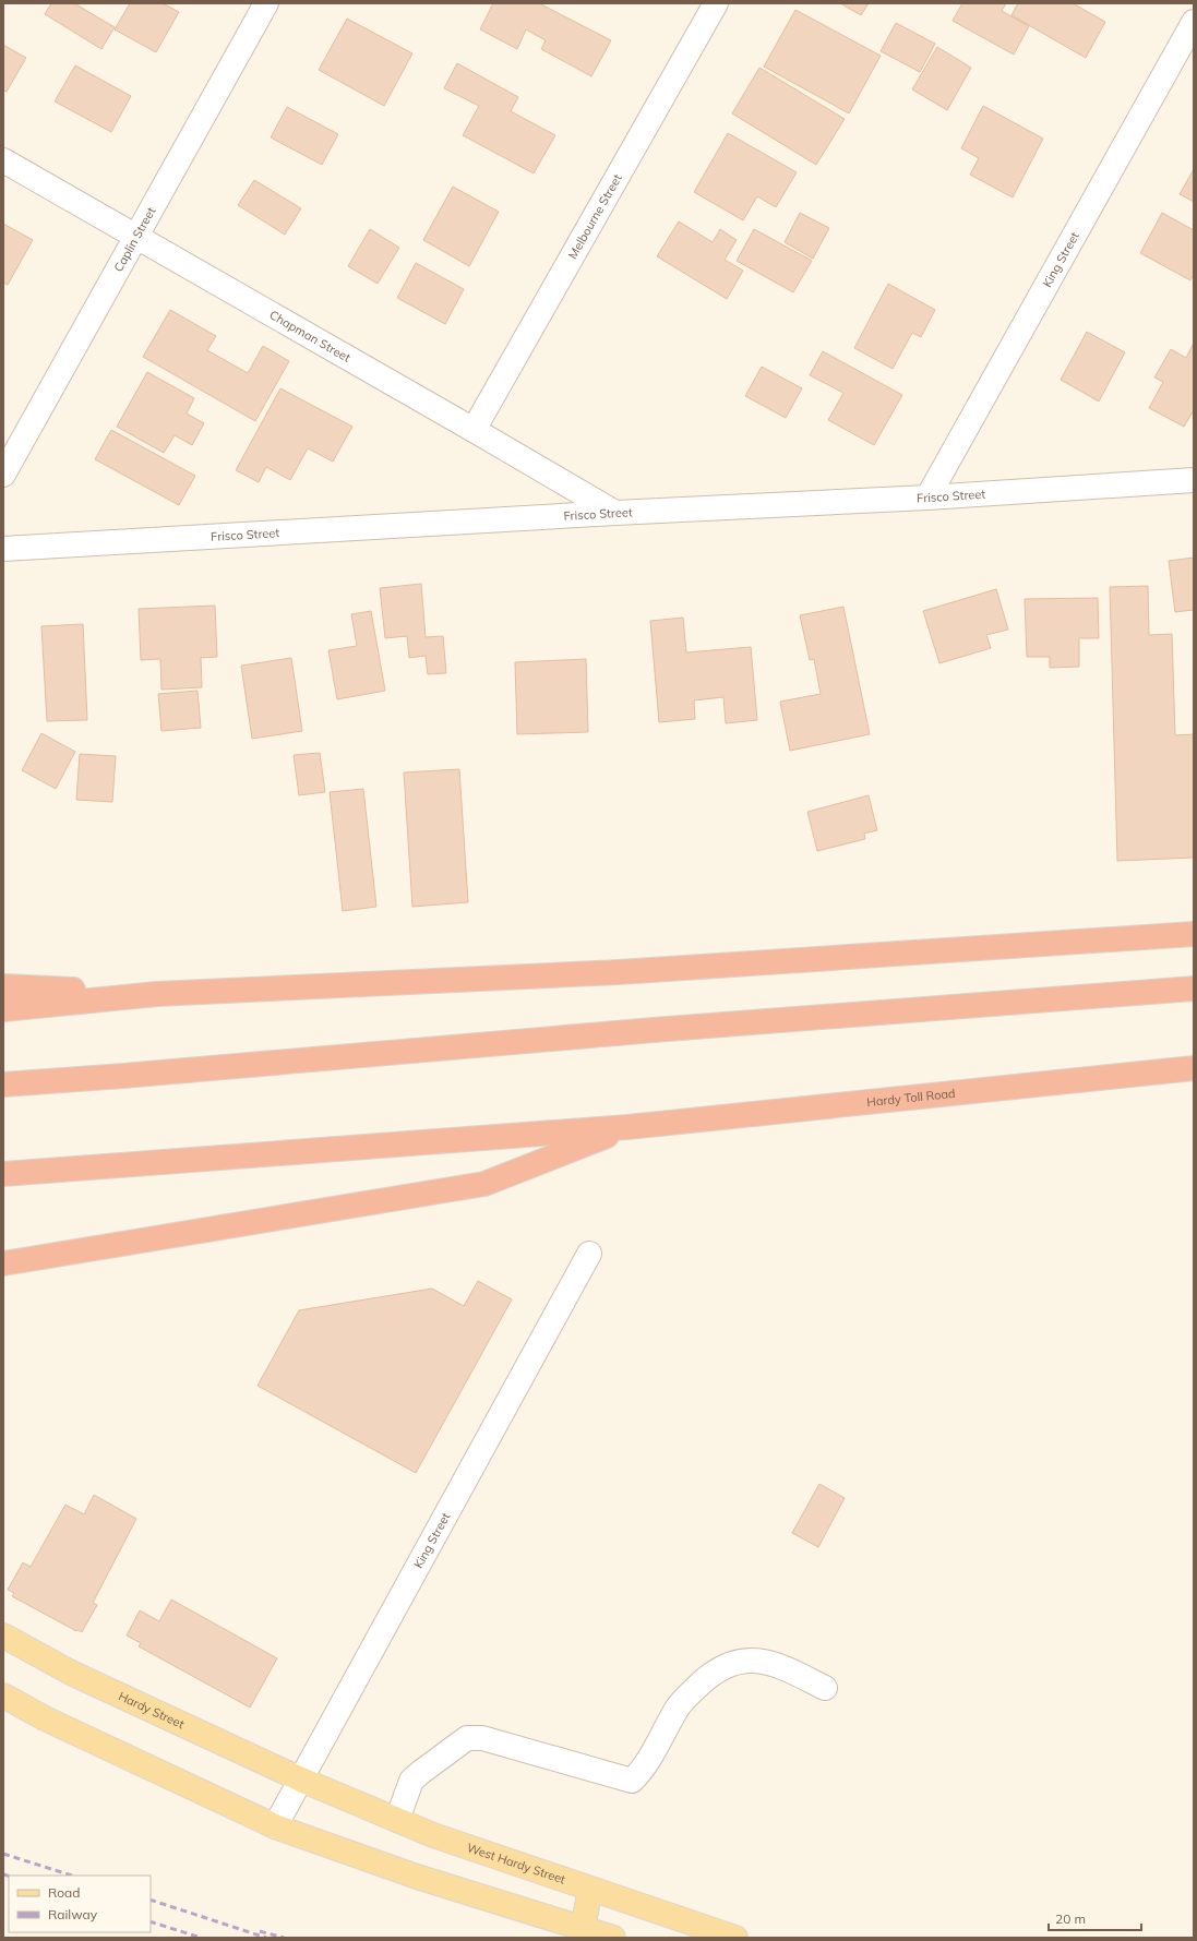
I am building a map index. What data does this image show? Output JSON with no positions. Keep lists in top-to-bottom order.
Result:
{
  "streets": {
    "highway": ["Hardy Toll Road"],
    "main road": ["Hardy Street", "West Hardy Street"],
    "street": [
      "Melbourne Street",
      "Caplin Street",
      "King Street",
      "Chapman Street",
      "Frisco Street"
    ]
  },
  "crossings": [
    ["Melbourne Street", "Chapman Street"],
    ["Caplin Street", "Chapman Street"],
    ["King Street", "Frisco Street"],
    ["King Street", "Hardy Street"],
    ["King Street", "West Hardy Street"],
    ["Chapman Street", "Frisco Street"],
    ["Hardy Street", "West Hardy Street"]
  ],
  "legend": ["Road", "Railway"],
  "scale_bar": "20 m"
}
